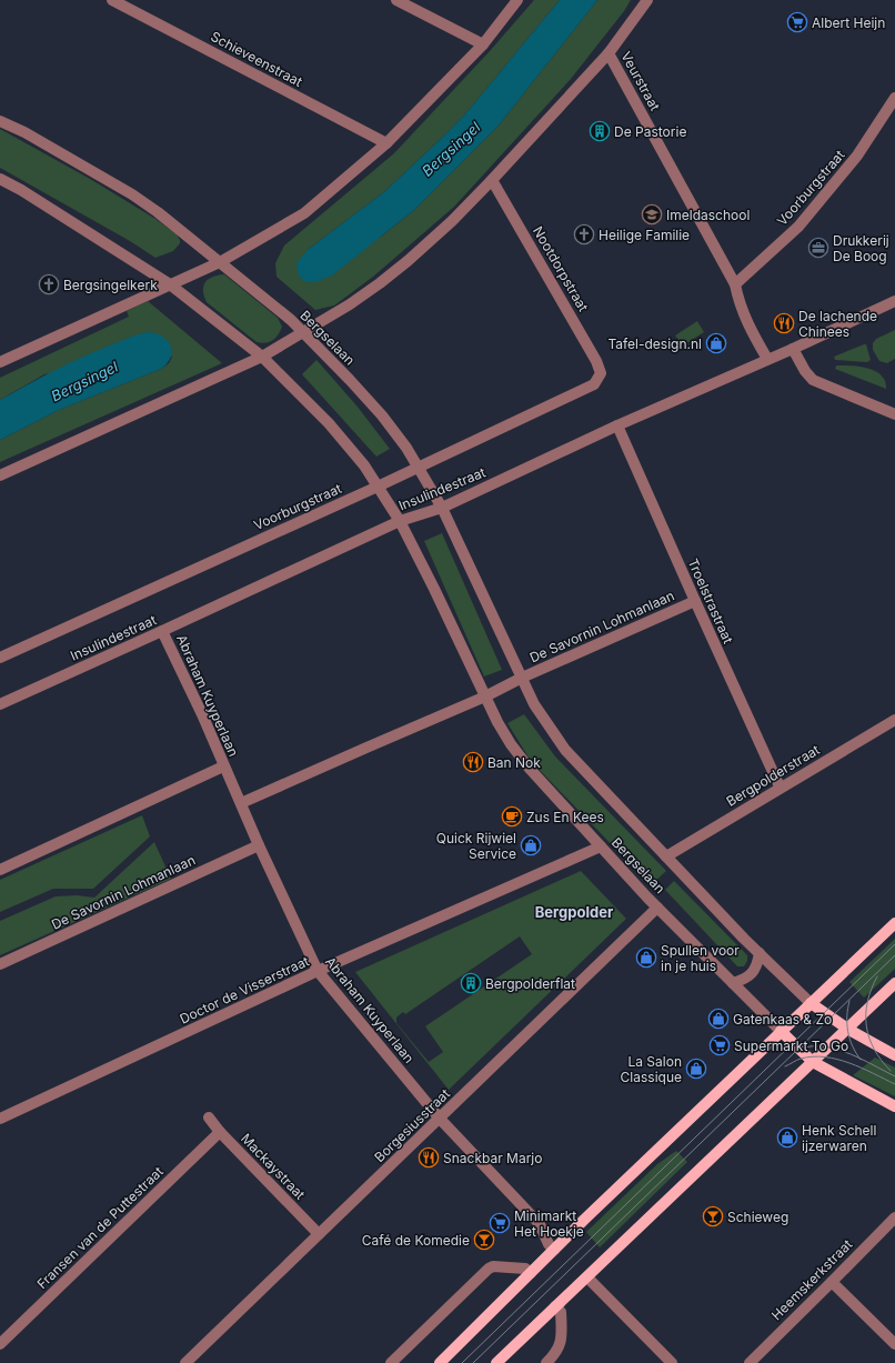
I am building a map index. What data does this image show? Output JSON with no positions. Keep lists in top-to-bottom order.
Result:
{
  "streets": {
    "main road": ["Bergselaan"],
    "street": [
      "Schieveenstraat",
      "Veurstraat",
      "Voorburgstraat",
      "Nootdorpstraat",
      "Insulindestraat",
      "Troelstrastraat",
      "De Savornin Lohmanlaan",
      "Abraham Kuyperlaan",
      "Bergpolderstraat",
      "Doctor de Visserstraat",
      "Borgesiusstraat",
      "Mackaystraat",
      "Fransen van de Puttestraat",
      "Heemskerkstraat"
    ]
  },
  "crossings": [
    ["Veurstraat", "Voorburgstraat"],
    ["Veurstraat", "Insulindestraat"],
    ["Voorburgstraat", "Nootdorpstraat"],
    ["Voorburgstraat", "Bergselaan"],
    ["Bergselaan", "Insulindestraat"],
    ["Bergselaan", "De Savornin Lohmanlaan"],
    ["Bergselaan", "Bergpolderstraat"],
    ["Bergselaan", "Doctor de Visserstraat"],
    ["Bergselaan", "Borgesiusstraat"],
    ["Insulindestraat", "Troelstrastraat"],
    ["Insulindestraat", "Abraham Kuyperlaan"],
    ["Troelstrastraat", "De Savornin Lohmanlaan"],
    ["Troelstrastraat", "Bergpolderstraat"],
    ["De Savornin Lohmanlaan", "Abraham Kuyperlaan"],
    ["Abraham Kuyperlaan", "Doctor de Visserstraat"],
    ["Abraham Kuyperlaan", "Borgesiusstraat"],
    ["Borgesiusstraat", "Mackaystraat"],
    ["Mackaystraat", "Fransen van de Puttestraat"]
  ],
  "districts": ["Bergpolder"],
  "water": ["Bergsingel"],
  "places": {
    "supermarket": ["Albert Heijn", "Supermarkt To Go", "Minimarkt Het Hoekje"],
    "building": ["De Pastorie", "Bergpolderflat"],
    "school or university": ["Imeldaschool"],
    "church": ["Heilige Familie", "Bergsingelkerk"],
    "office": ["Drukkerij De Boog"],
    "restaurant": ["De lachende Chinees", "Ban Nok", "Snackbar Marjo"],
    "shop": [
      "Tafel-design.nl",
      "Quick Rijwiel Service",
      "Spullen voor in je huis",
      "Gatenkaas & Zo",
      "La Salon Classique",
      "Henk Schell ijzerwaren"
    ],
    "cafe": ["Zus En Kees"],
    "bar": ["Schieweg", "Café de Komedie"]
  }
}
